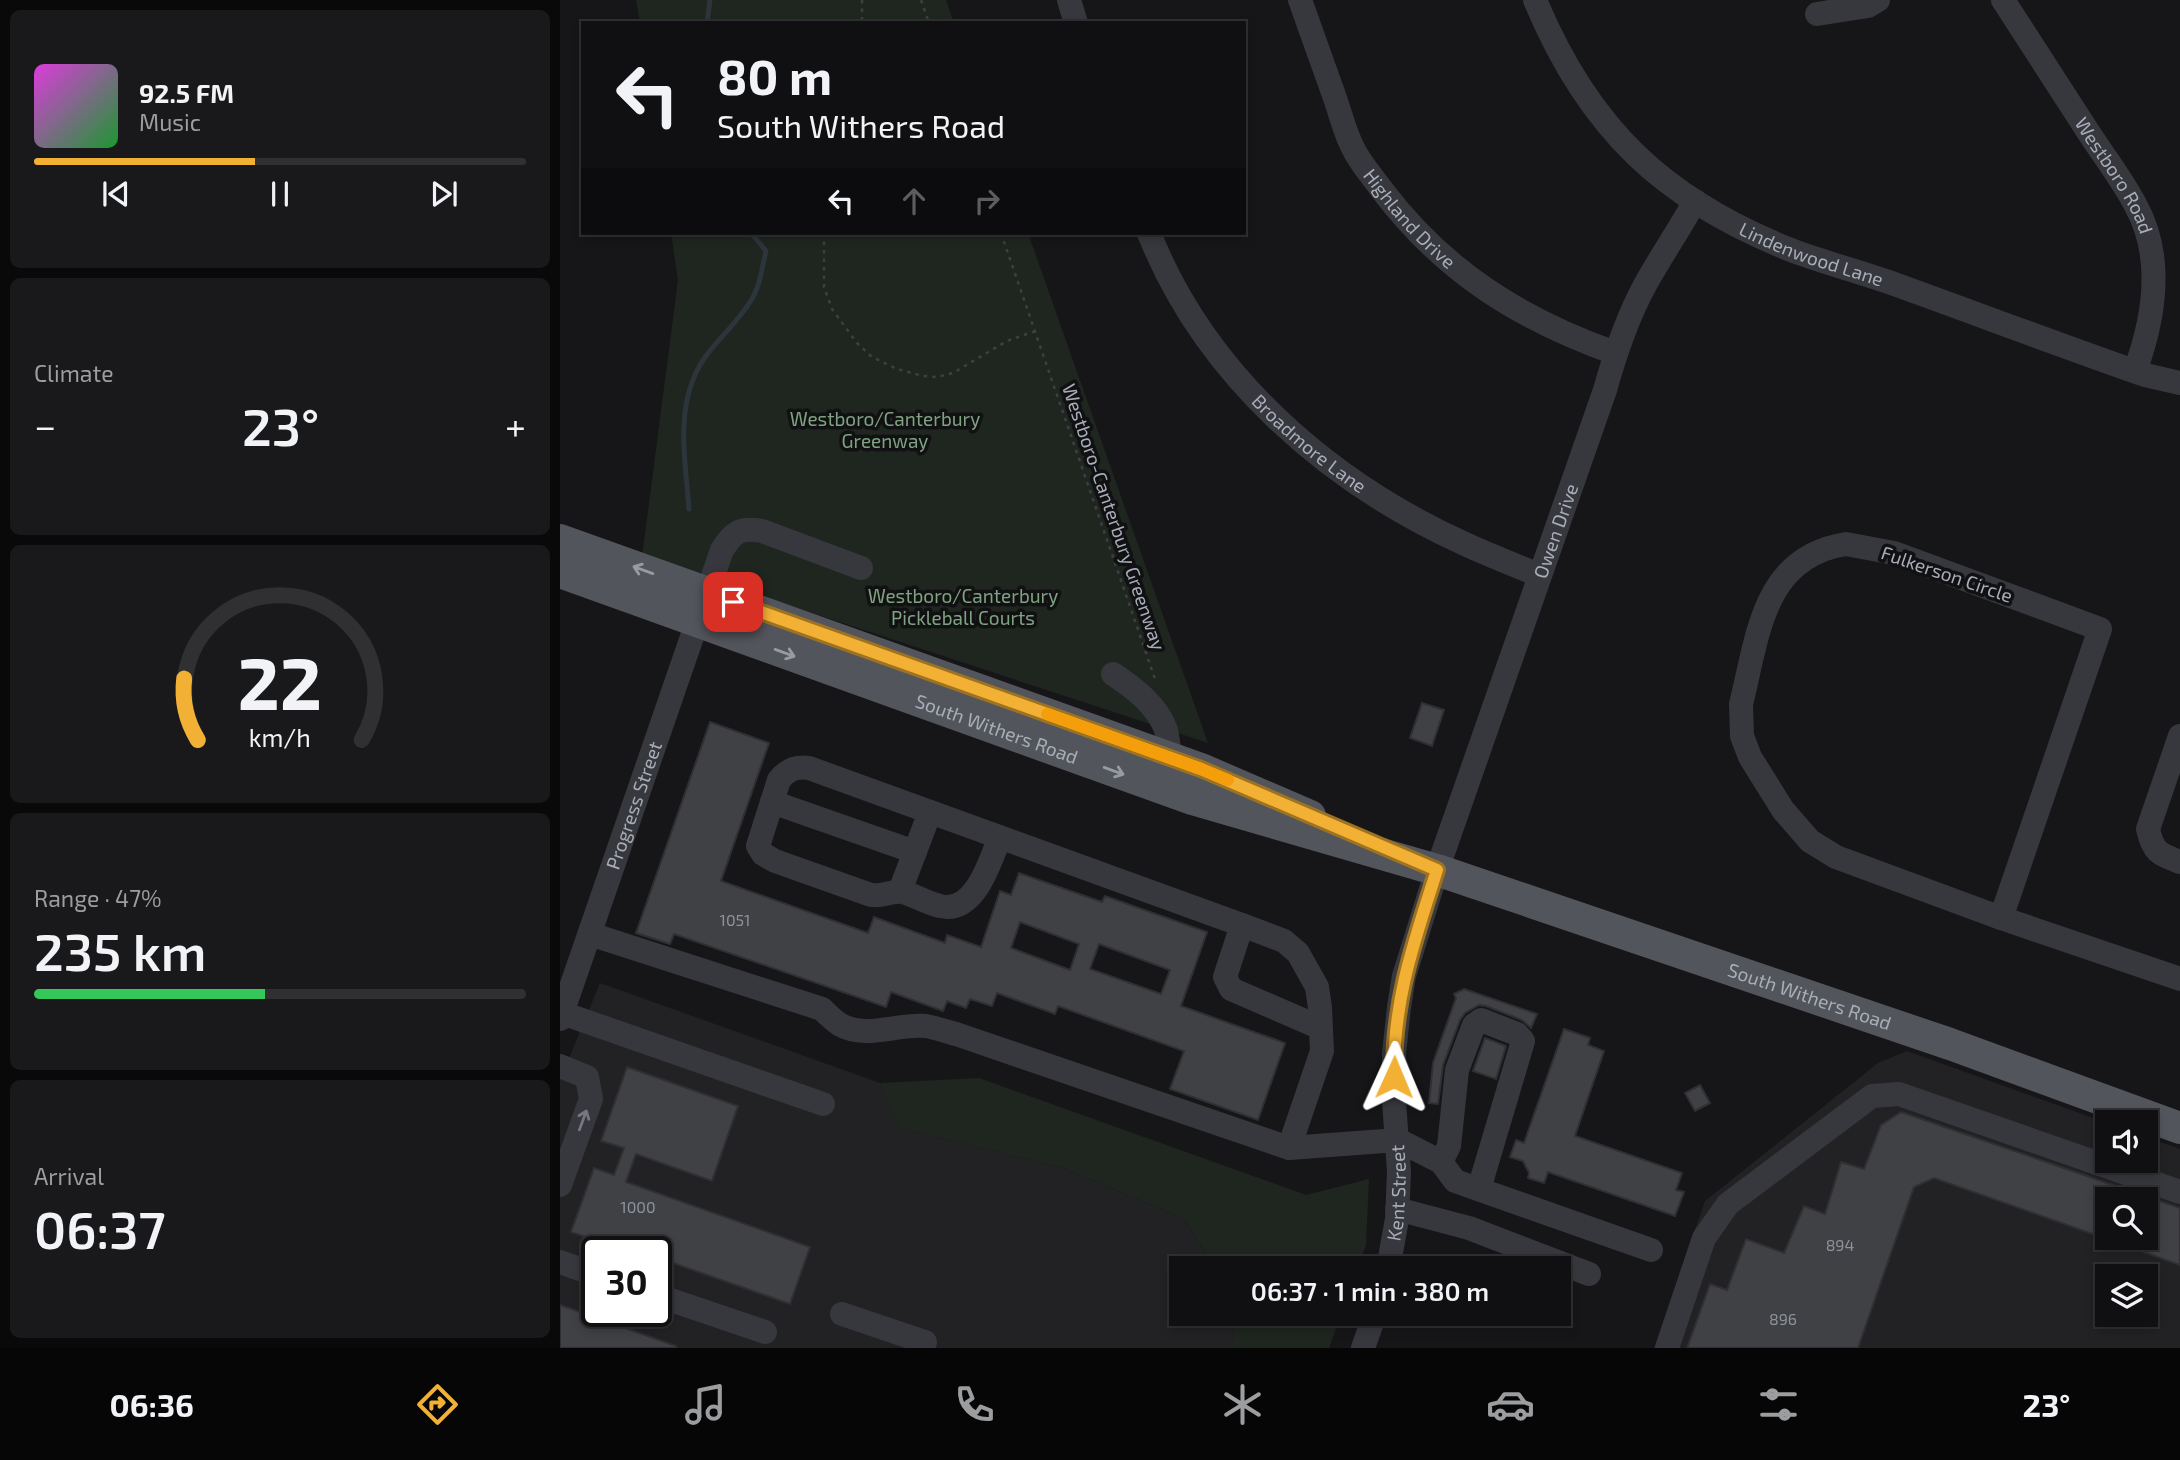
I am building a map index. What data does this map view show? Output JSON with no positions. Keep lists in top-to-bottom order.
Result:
{
  "streets": {
    "main road": ["South Withers Road"],
    "street": [
      "Westboro Road",
      "Highland Drive",
      "Lindenwood Lane",
      "Broadmore Lane",
      "Owen Drive",
      "Fulkerson Circle",
      "Progress Street",
      "Kent Street"
    ],
    "path": ["Westboro-Canterbury Greenway"]
  },
  "crossings": [
    ["Westboro Road", "Lindenwood Lane"],
    ["Highland Drive", "Owen Drive"],
    ["Lindenwood Lane", "Owen Drive"],
    ["Broadmore Lane", "Owen Drive"],
    ["Owen Drive", "South Withers Road"],
    ["Owen Drive", "Kent Street"],
    ["South Withers Road", "Progress Street"],
    ["South Withers Road", "Kent Street"]
  ],
  "parks": ["Westboro/Canterbury Greenway", "Westboro/Canterbury Pickleball Courts"],
  "house_numbers": [
    "1051",
    "1000",
    "894",
    "896"
  ],
  "page": {
    "turn": ["80 m", "South Withers Road"],
    "song": ["92.5 FM", "Music"],
    "tile": [
      "Climate",
      ["Range · 47%", "235 km"],
      ["Arrival", "06:37"]
    ],
    "heat": ["−", "23°", "+"],
    "limit": "30",
    "trip": "06:37 · 1 min · 380 m",
    "tabs": ["06:36", "23°"],
    "gauge": ["22", "km/h"]
  }
}
